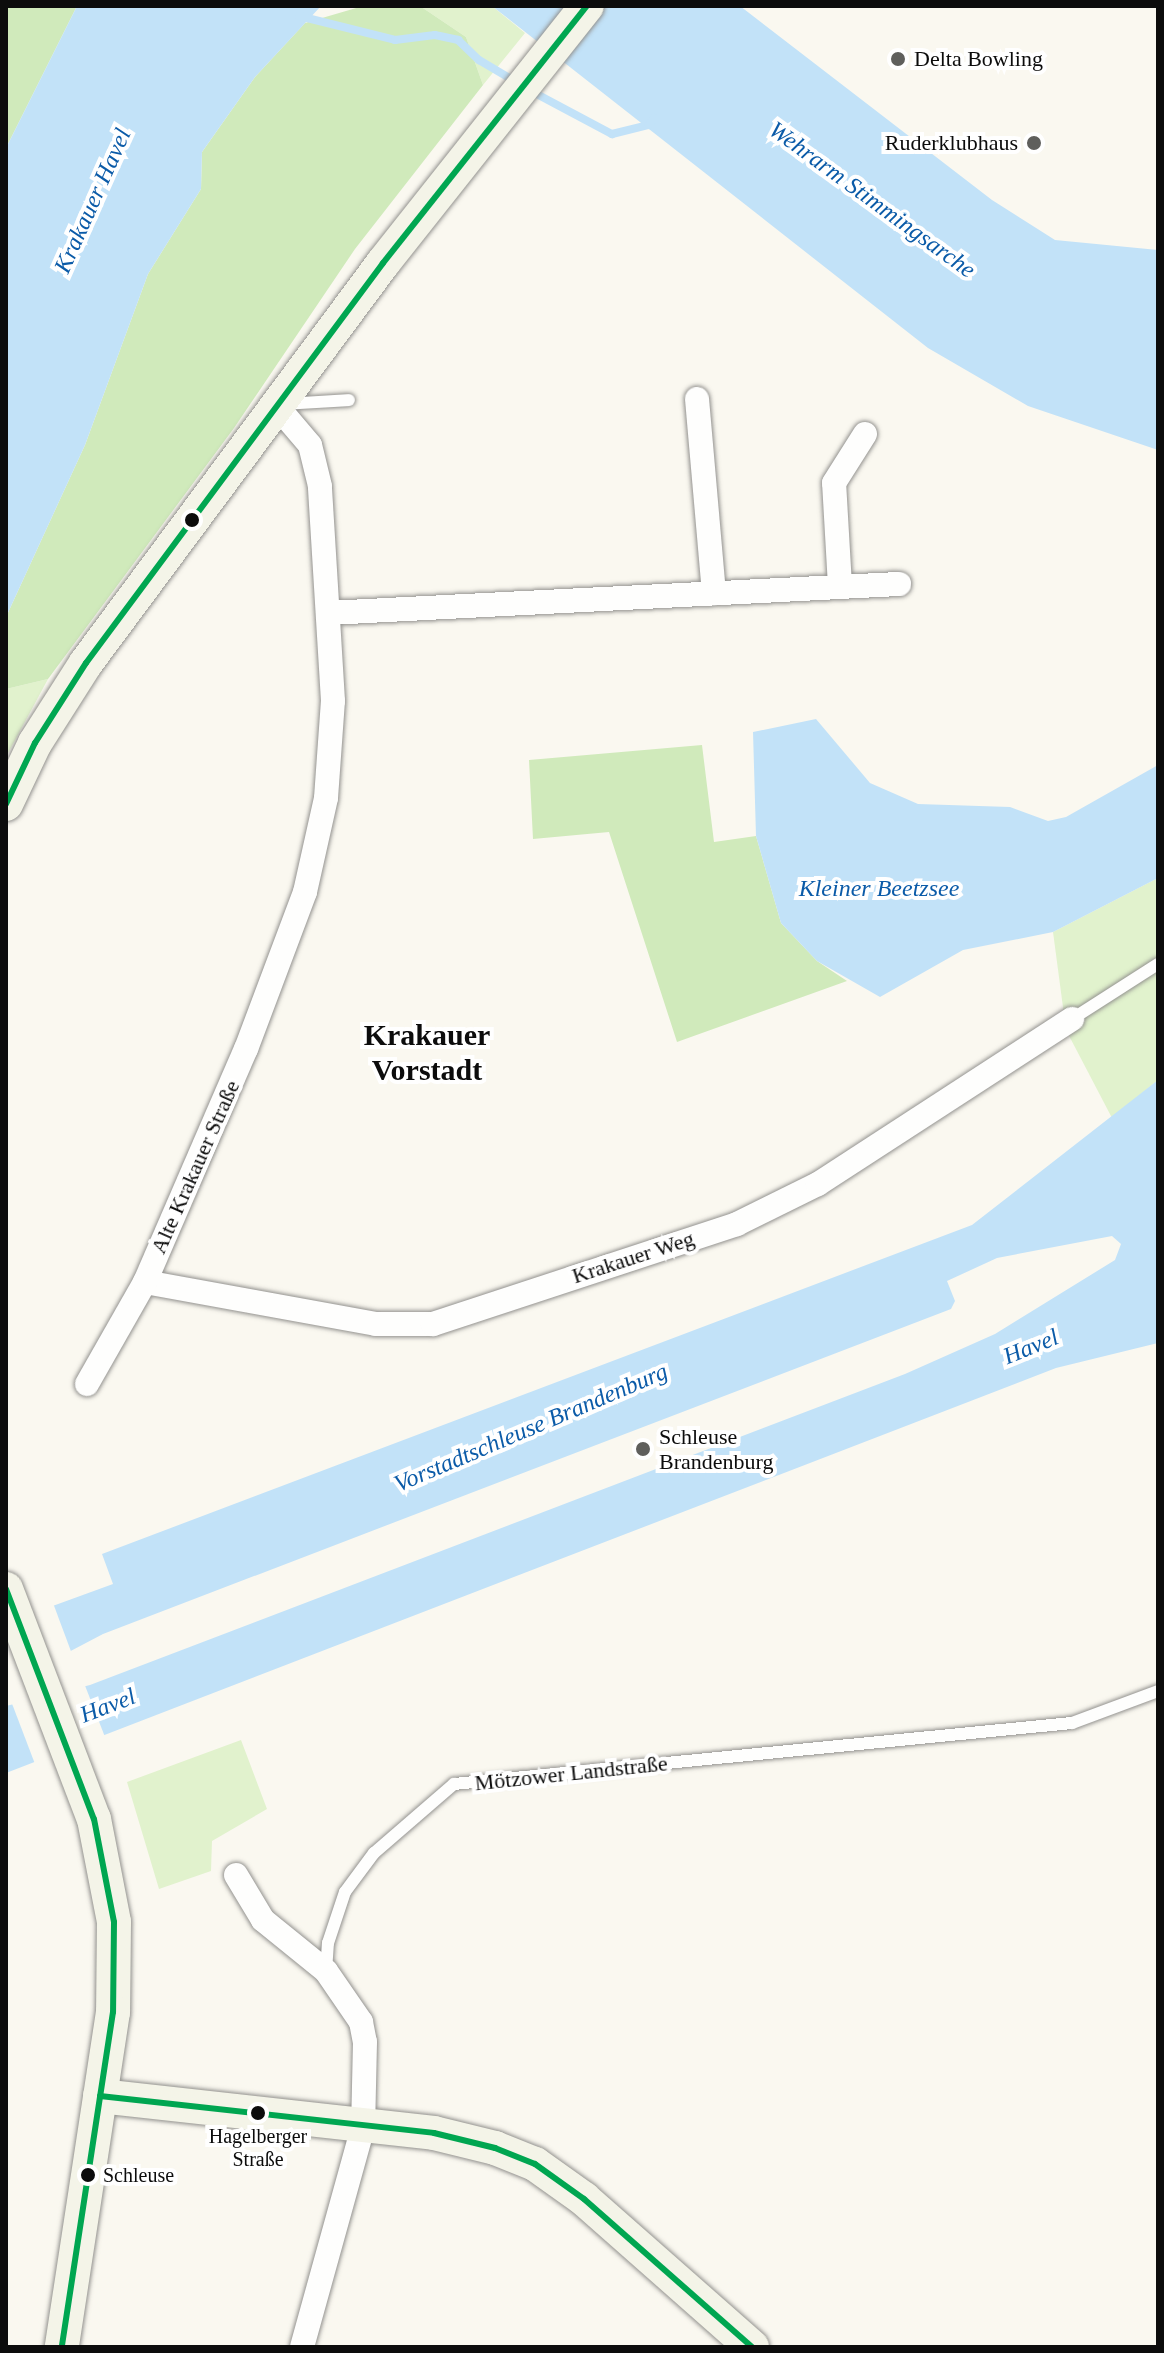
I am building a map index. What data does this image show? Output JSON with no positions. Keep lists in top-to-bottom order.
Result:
{
  "streets": {
    "street": ["Alte Krakauer Straße", "Krakauer Weg"],
    "lane": ["Mötzower Landstraße"]
  },
  "crossings": [
    ["Alte Krakauer Straße", "Krakauer Weg"]
  ],
  "districts": ["Krakauer Vorstadt"],
  "water": [
    "Wehrarm Stimmingsarche",
    "Krakauer Havel",
    "Kleiner Beetzsee",
    "Havel",
    "Vorstadtschleuse Brandenburg"
  ],
  "places": [
    "Delta Bowling",
    "Ruderklubhaus",
    "Schleuse Brandenburg",
    "Hagelberger Straße",
    "Schleuse"
  ]
}
